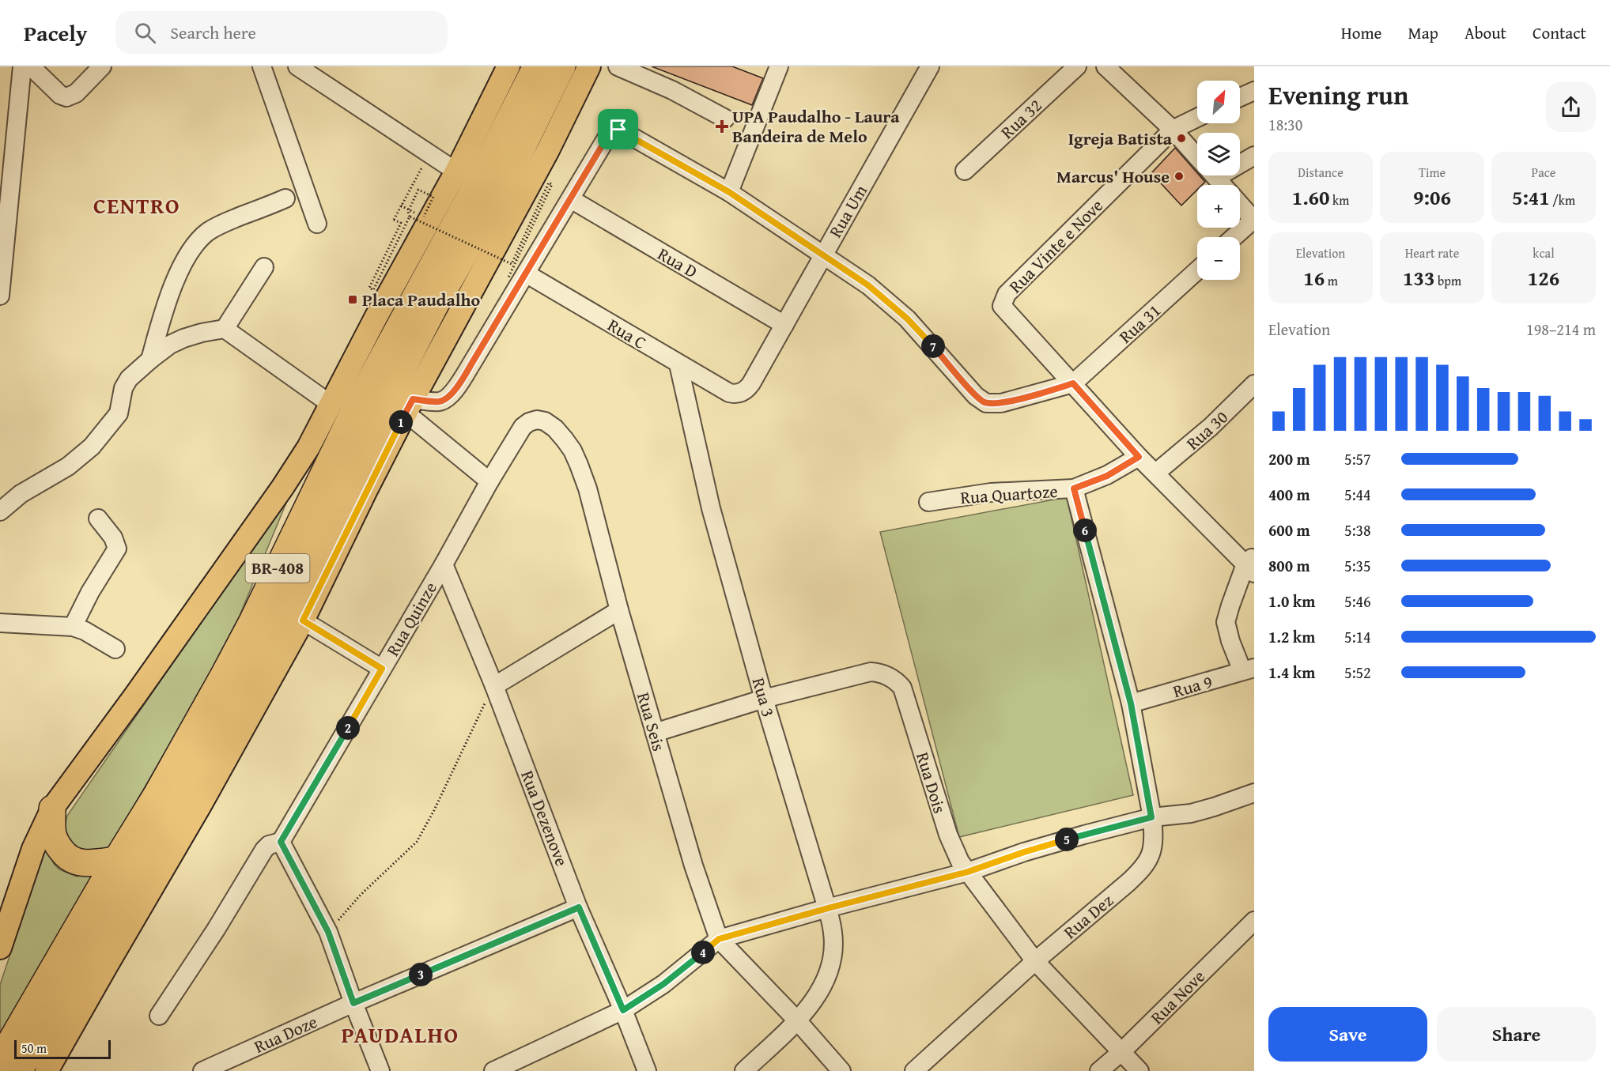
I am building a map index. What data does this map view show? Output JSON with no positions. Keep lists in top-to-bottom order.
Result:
{
  "streets": {
    "highway": ["BR-408"],
    "street": [
      "Rua 32",
      "Rua Um",
      "Rua Vinte e Nove",
      "Rua D",
      "Rua 31",
      "Rua C",
      "Rua 30",
      "Rua Quartoze",
      "Rua Quinze",
      "Rua 9",
      "Rua 3",
      "Rua Seis",
      "Rua Dois",
      "Rua Dezenove",
      "Rua Dez",
      "Rua Nove",
      "Rua Doze"
    ]
  },
  "crossings": [
    ["Rua Um", "Rua D"],
    ["Rua Um", "Rua C"],
    ["Rua Vinte e Nove", "Rua 31"],
    ["Rua C", "Rua 3"],
    ["Rua Quartoze", "Rua Dez"],
    ["Rua Quinze", "Rua Seis"],
    ["Rua Quinze", "Rua Dezenove"],
    ["Rua 9", "Rua Dez"],
    ["Rua 3", "Rua Seis"],
    ["Rua 3", "Rua Dois"],
    ["Rua Seis", "Rua Dois"],
    ["Rua Dois", "Rua Dez"],
    ["Rua Dois", "Rua Nove"],
    ["Rua Dezenove", "Rua Doze"]
  ],
  "districts": ["CENTRO", "PAUDALHO"],
  "places": {
    "health": ["UPA Paudalho - Laura Bandeira de Melo"],
    "other": ["Igreja Batista", "Marcus' House"],
    "transit": ["Placa Paudalho"]
  },
  "scale_bar": "50 m",
  "north": "top right",
  "page": {
    "header": "Pacely",
    "search": "Search here",
    "nav": [
      "Home",
      "Map",
      "About",
      "Contact"
    ],
    "heading": ["Evening run", "18:30"],
    "map_buttons": ["+", "−"],
    "stats": [
      ["Distance", "1.60 km"],
      ["Time", "9:06"],
      ["Pace", "5:41 /km"],
      ["Elevation", "16 m"],
      ["Heart rate", "133 bpm"],
      ["kcal", "126"]
    ],
    "chart": ["Elevation", "198–214 m"],
    "pins": [
      "7",
      "1",
      "6",
      "2",
      "5",
      "4",
      "3"
    ],
    "list": [
      {
        "name": "200 m",
        "note": "5:57"
      },
      {
        "name": "400 m",
        "note": "5:44"
      },
      {
        "name": "600 m",
        "note": "5:38"
      },
      {
        "name": "800 m",
        "note": "5:35"
      },
      {
        "name": "1.0 km",
        "note": "5:46"
      },
      {
        "name": "1.2 km",
        "note": "5:14"
      },
      {
        "name": "1.4 km",
        "note": "5:52"
      }
    ],
    "buttons": ["Save", "Share"],
    "scale": "50 m"
  }
}
